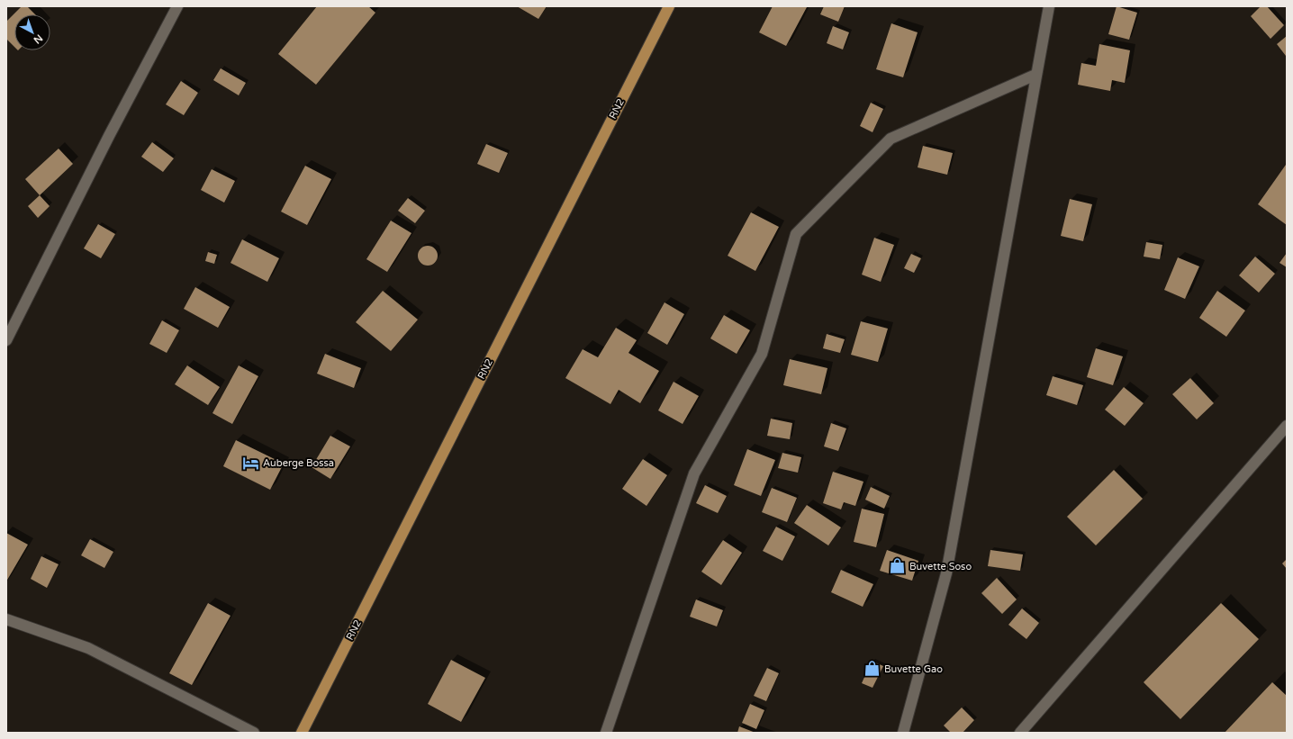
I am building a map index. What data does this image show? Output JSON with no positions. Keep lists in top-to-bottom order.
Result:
{
  "streets": {
    "main road": ["RN2"]
  },
  "places": {
    "hotel": ["Auberge Bossa"],
    "shop": ["Buvette Soso", "Buvette Gao"]
  },
  "north": "bottom right"
}
